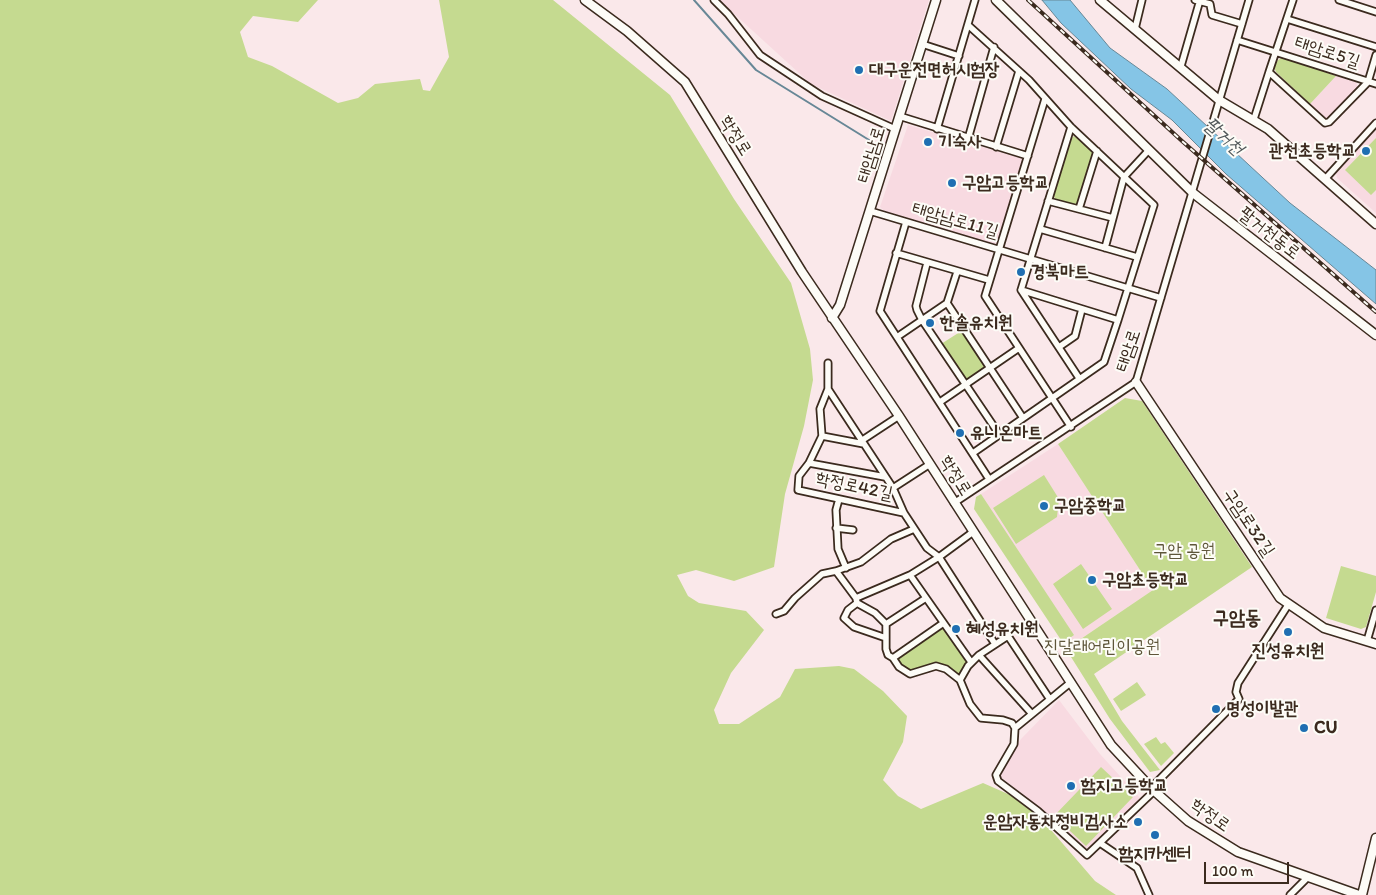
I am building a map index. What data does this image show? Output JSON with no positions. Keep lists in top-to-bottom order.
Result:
{
  "streets": {
    "main road": [
      "학정로",
      "태암남로",
      "팔거천동로",
      "구암로32길"
    ],
    "street": [
      "태암로5길",
      "태암남로11길",
      "태암로",
      "학정로42길"
    ]
  },
  "crossings": [
    ["학정로", "태암남로"],
    ["학정로", "태암로"],
    ["태암남로", "태암남로11길"],
    ["태암남로11길", "태암로"],
    ["팔거천동로", "태암로"],
    ["태암로", "구암로32길"]
  ],
  "districts": ["구암동"],
  "water": ["팔거천"],
  "parks": ["구암 공원", "진달래어린이공원"],
  "places": [
    "대구운전면허시험장",
    "기숙사",
    "관천초등학교",
    "구암고등학교",
    "경북마트",
    "한솔유치원",
    "유니온마트",
    "구암중학교",
    "구암초등학교",
    "혜성유치원",
    "진성유치원",
    "명성이발관",
    "CU",
    "함지고등학교",
    "운암자동차정비검사소",
    "함지카센터"
  ],
  "scale_bar": "100 m"
}
